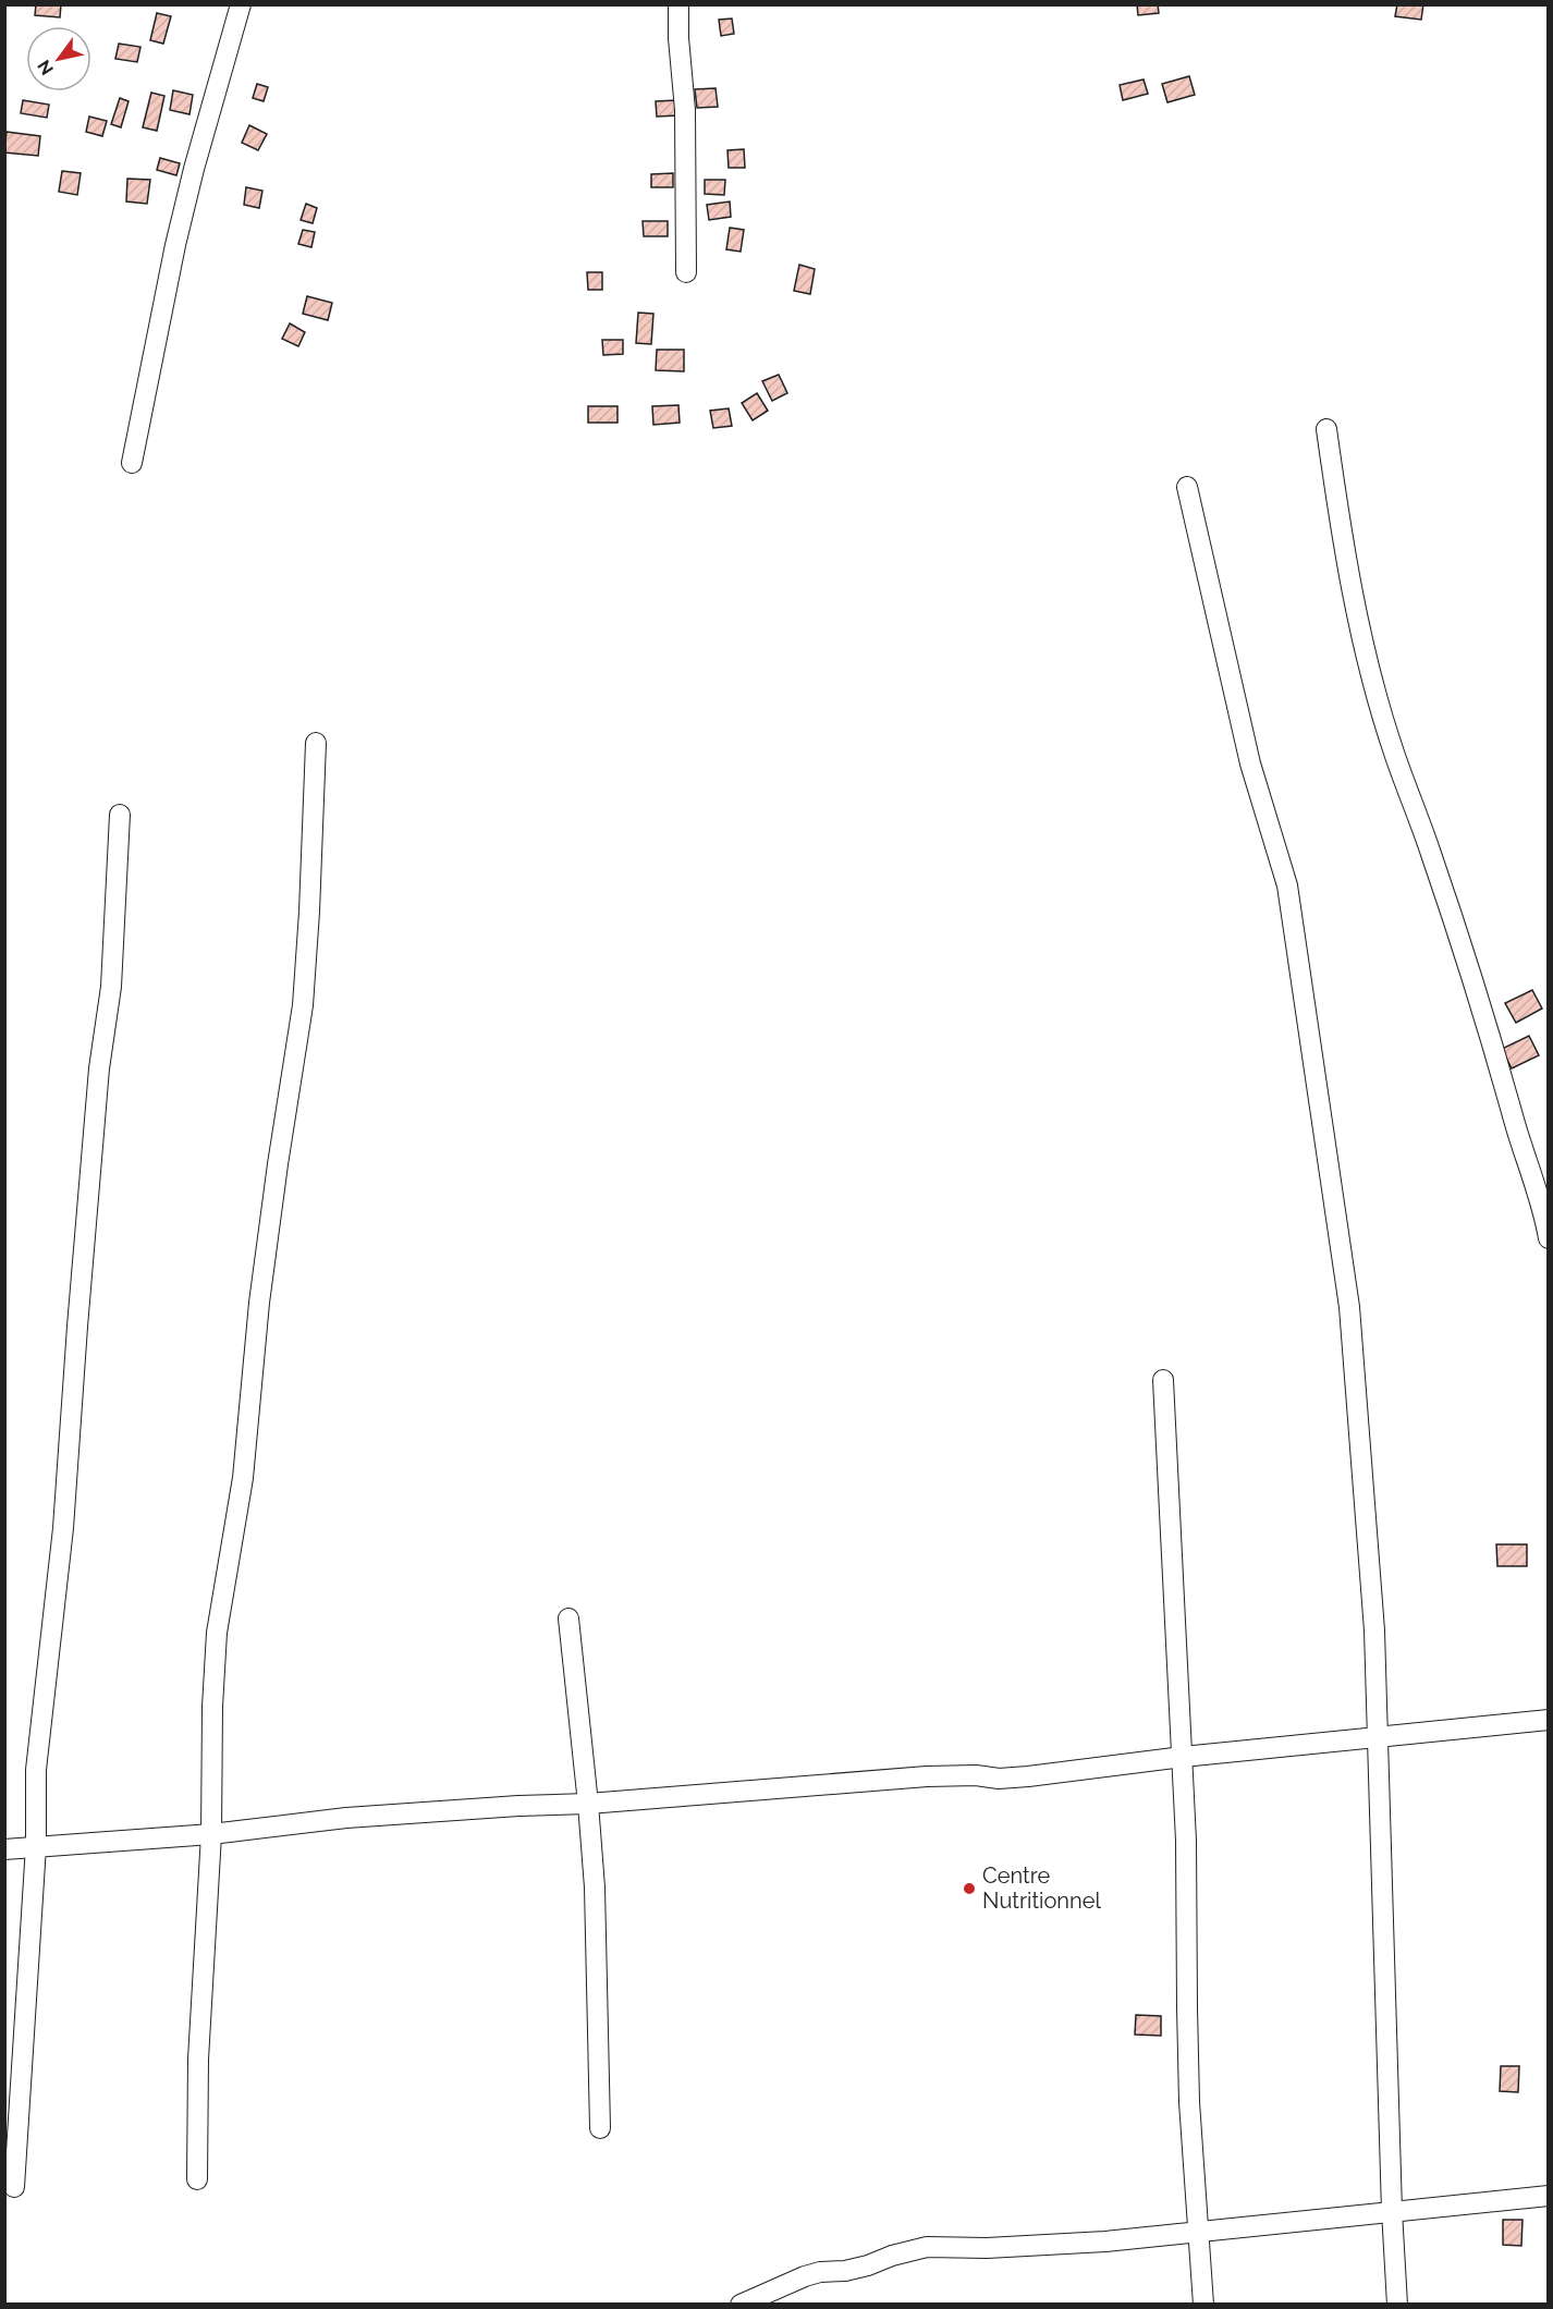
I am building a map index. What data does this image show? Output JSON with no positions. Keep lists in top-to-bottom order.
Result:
{
  "places": ["Centre Nutritionnel"],
  "north": "bottom left"
}
